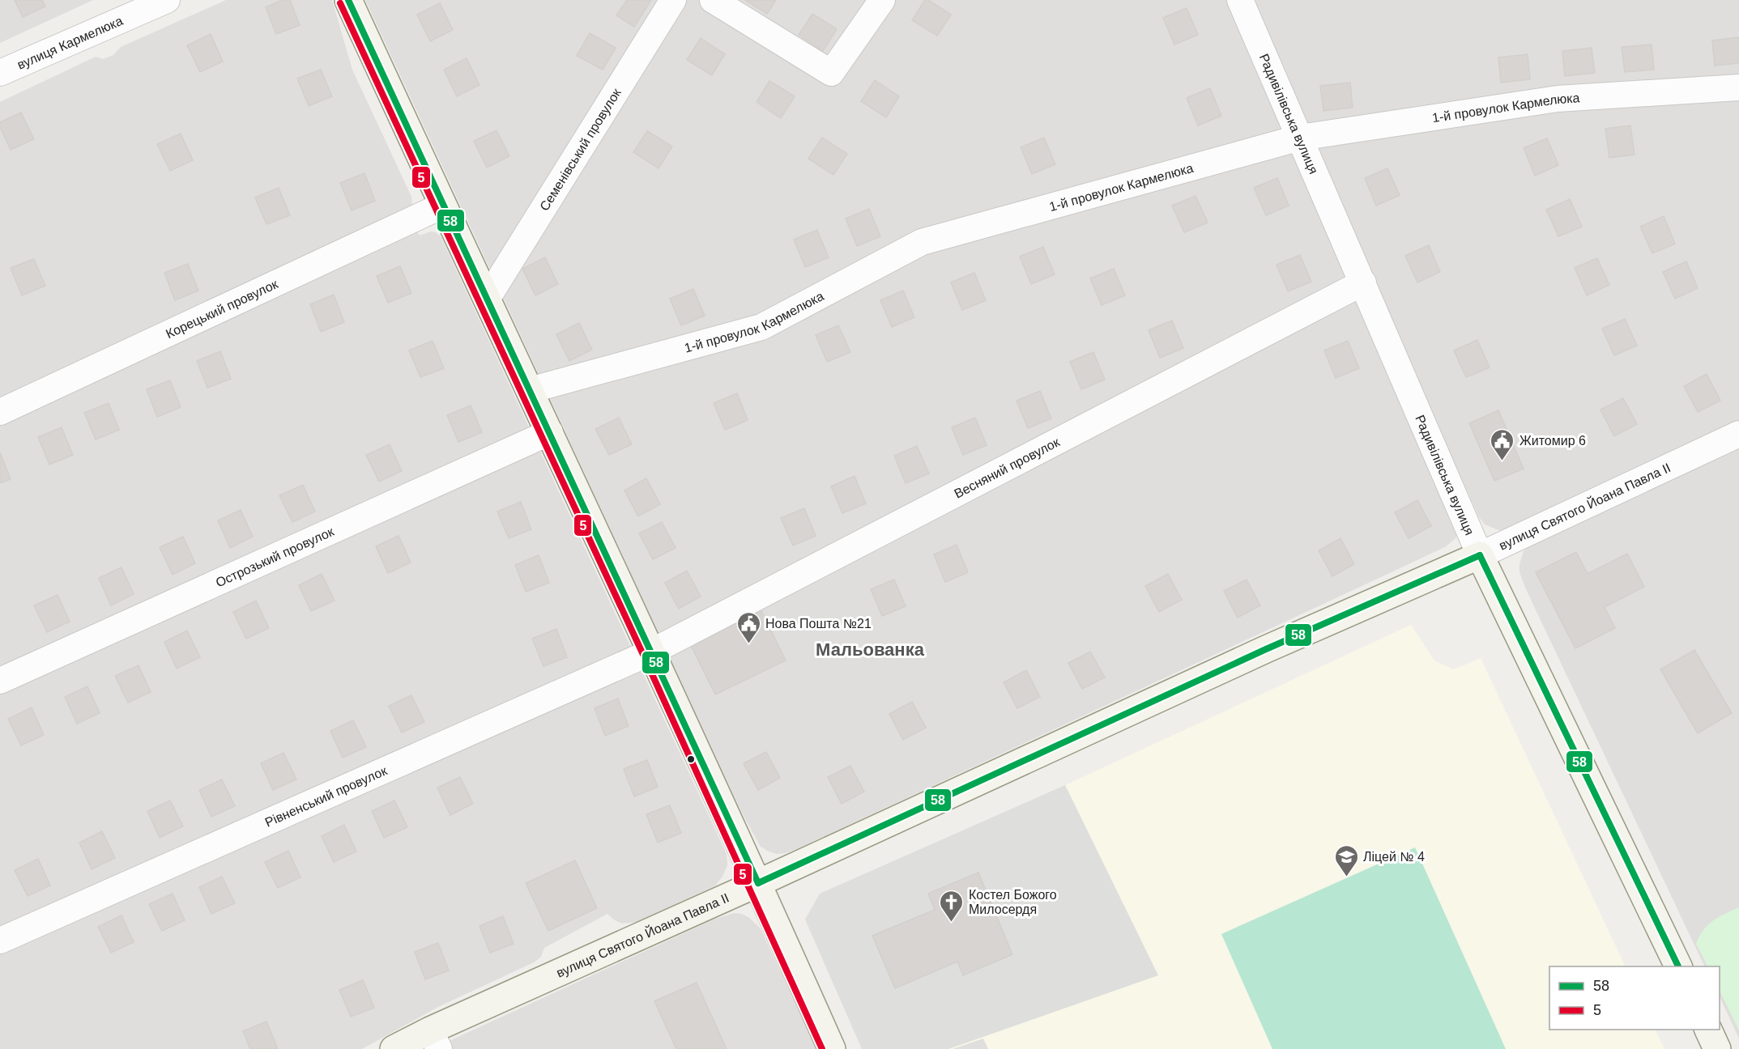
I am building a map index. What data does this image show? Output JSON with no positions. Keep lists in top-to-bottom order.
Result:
{
  "streets": {
    "street": [
      "вулиця Кармелюка",
      "1-й провулок Кармелюка",
      "Радивілівська вулиця",
      "Семенівський провулок",
      "Корецький провулок",
      "Весняний провулок",
      "вулиця Святого Йоана Павла II",
      "Острозький провулок",
      "Рівненський провулок"
    ]
  },
  "crossings": [
    ["1-й провулок Кармелюка", "Радивілівська вулиця"],
    ["Радивілівська вулиця", "Весняний провулок"],
    ["Радивілівська вулиця", "вулиця Святого Йоана Павла II"],
    ["Весняний провулок", "Рівненський провулок"]
  ],
  "districts": ["Мальованка"],
  "places": {
    "public building": ["Житомир 6", "Нова Пошта №21"],
    "school or university": ["Ліцей № 4"],
    "church": ["Костел Божого Милосердя"]
  },
  "lines": ["transit line 58", "transit line 5"],
  "legend": ["58", "5"]
}
